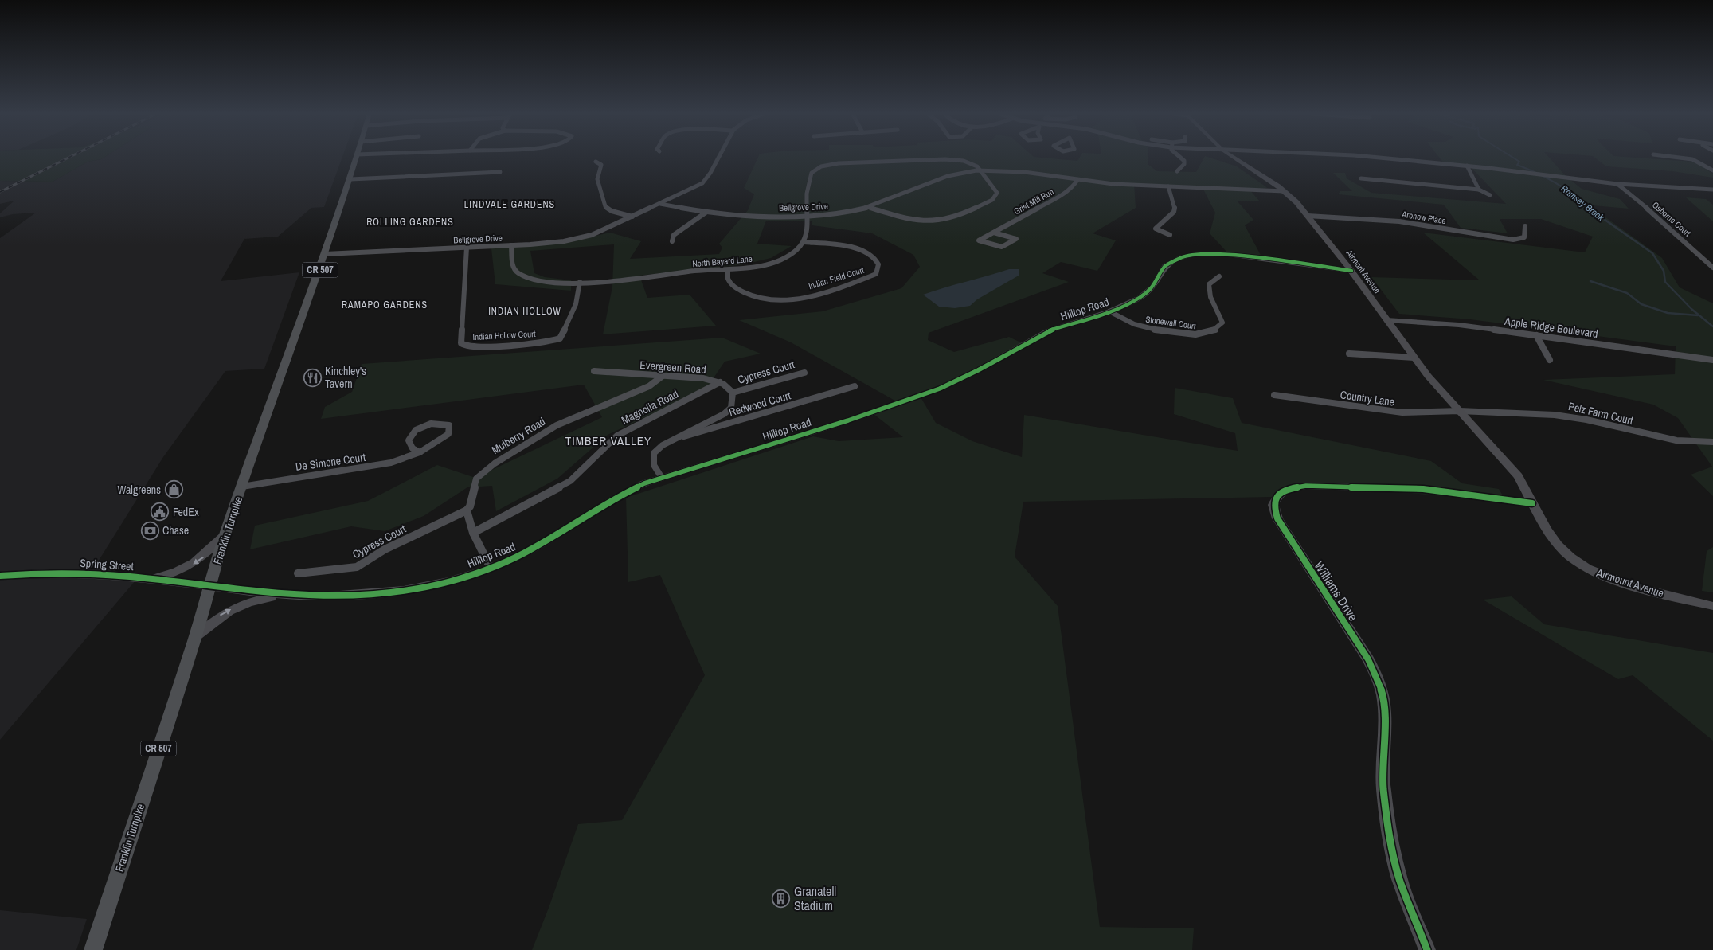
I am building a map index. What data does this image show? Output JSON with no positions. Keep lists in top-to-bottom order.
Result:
{
  "streets": {
    "main road": ["CR 507", "Franklin Turnpike"],
    "street": [
      "Grist Mill Run",
      "Bellgrove Drive",
      "Aronow Place",
      "Osborne Court",
      "North Bayard Lane",
      "Airmont Avenue",
      "Indian Field Court",
      "Hilltop Road",
      "Stonewall Court",
      "Apple Ridge Boulevard",
      "Indian Hollow Court",
      "Evergreen Road",
      "Cypress Court",
      "Country Lane",
      "Redwood Court",
      "Magnolia Road",
      "Pelz Farm Court",
      "Mulberry Road",
      "De Simone Court",
      "Spring Street",
      "Airmount Avenue",
      "Williams Drive"
    ]
  },
  "crossings": [
    ["Grist Mill Run", "Bellgrove Drive"],
    ["Bellgrove Drive", "North Bayard Lane"],
    ["Bellgrove Drive", "Airmont Avenue"],
    ["Bellgrove Drive", "Indian Hollow Court"],
    ["Bellgrove Drive", "Franklin Turnpike"],
    ["Aronow Place", "Airmont Avenue"],
    ["North Bayard Lane", "Indian Field Court"],
    ["North Bayard Lane", "Indian Hollow Court"],
    ["Airmont Avenue", "Hilltop Road"],
    ["Airmont Avenue", "Apple Ridge Boulevard"],
    ["Airmont Avenue", "Country Lane"],
    ["Airmont Avenue", "Pelz Farm Court"],
    ["Airmont Avenue", "Airmount Avenue"],
    ["Hilltop Road", "Stonewall Court"],
    ["Hilltop Road", "Franklin Turnpike"],
    ["Hilltop Road", "Spring Street"],
    ["Evergreen Road", "Cypress Court"],
    ["Evergreen Road", "Magnolia Road"],
    ["Evergreen Road", "Mulberry Road"],
    ["Cypress Court", "Mulberry Road"],
    ["Country Lane", "Pelz Farm Court"],
    ["De Simone Court", "Franklin Turnpike"],
    ["Franklin Turnpike", "Spring Street"],
    ["Airmount Avenue", "Williams Drive"]
  ],
  "districts": [
    "LINDVALE GARDENS",
    "ROLLING GARDENS",
    "RAMAPO GARDENS",
    "INDIAN HOLLOW",
    "TIMBER VALLEY"
  ],
  "water": ["Ramsey Brook"],
  "places": {
    "restaurant": ["Kinchley's Tavern"],
    "shop": ["Walgreens"],
    "public building": ["FedEx"],
    "bank": ["Chase"],
    "building": ["Granatell Stadium"]
  }
}
